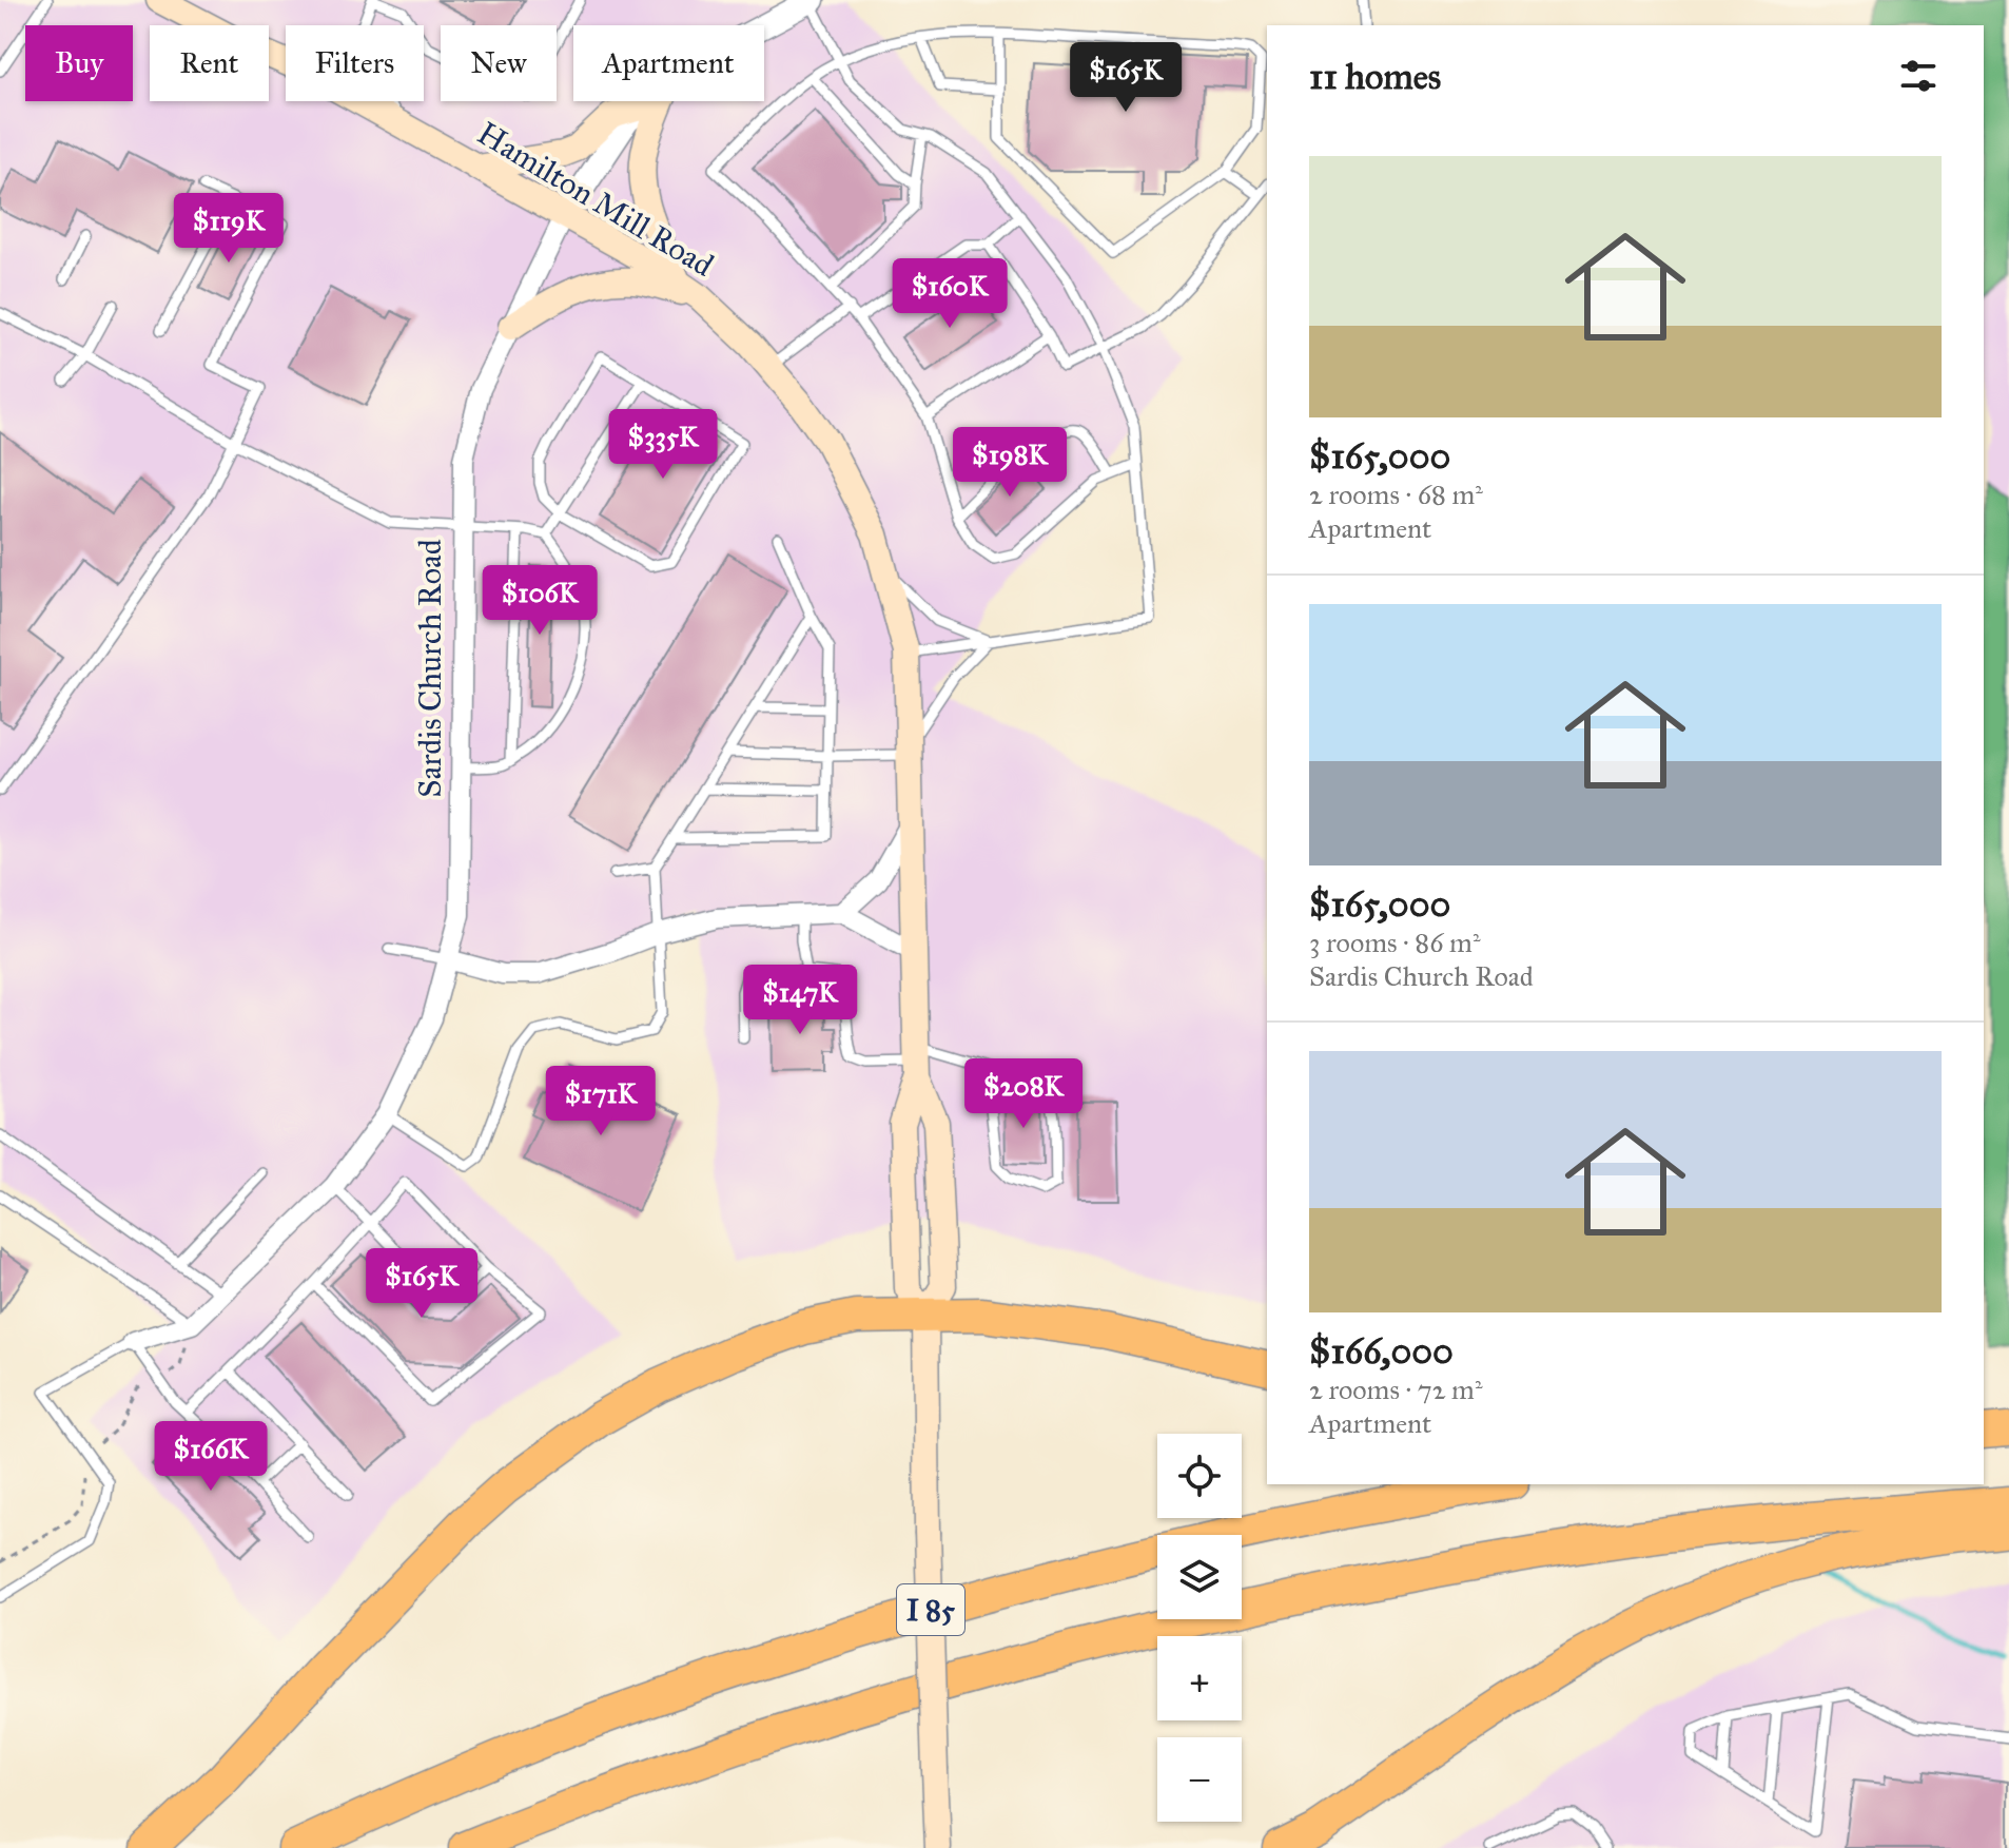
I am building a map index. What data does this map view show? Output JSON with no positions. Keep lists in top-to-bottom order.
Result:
{
  "streets": {
    "highway": ["I 85"],
    "main road": ["Hamilton Mill Road"],
    "street": ["Sardis Church Road"]
  },
  "crossings": [
    ["Hamilton Mill Road", "Sardis Church Road"]
  ],
  "page": {
    "chip": [
      "Buy",
      "Rent",
      "Filters",
      "New",
      "Apartment"
    ],
    "heading": "11 homes",
    "price": [
      "$165K",
      "$119K",
      "$160K",
      "$335K",
      "$198K",
      "$106K",
      "$147K",
      "$208K",
      "$171K",
      "$165K",
      "$166K"
    ],
    "list": [
      {
        "name": "$165,000",
        "note": "2 rooms · 68 m² · Apartment"
      },
      {
        "name": "$165,000",
        "note": "3 rooms · 86 m² · Sardis Church Road"
      },
      {
        "name": "$166,000",
        "note": "2 rooms · 72 m² · Apartment"
      }
    ],
    "map_buttons": ["+", "−"]
  }
}
